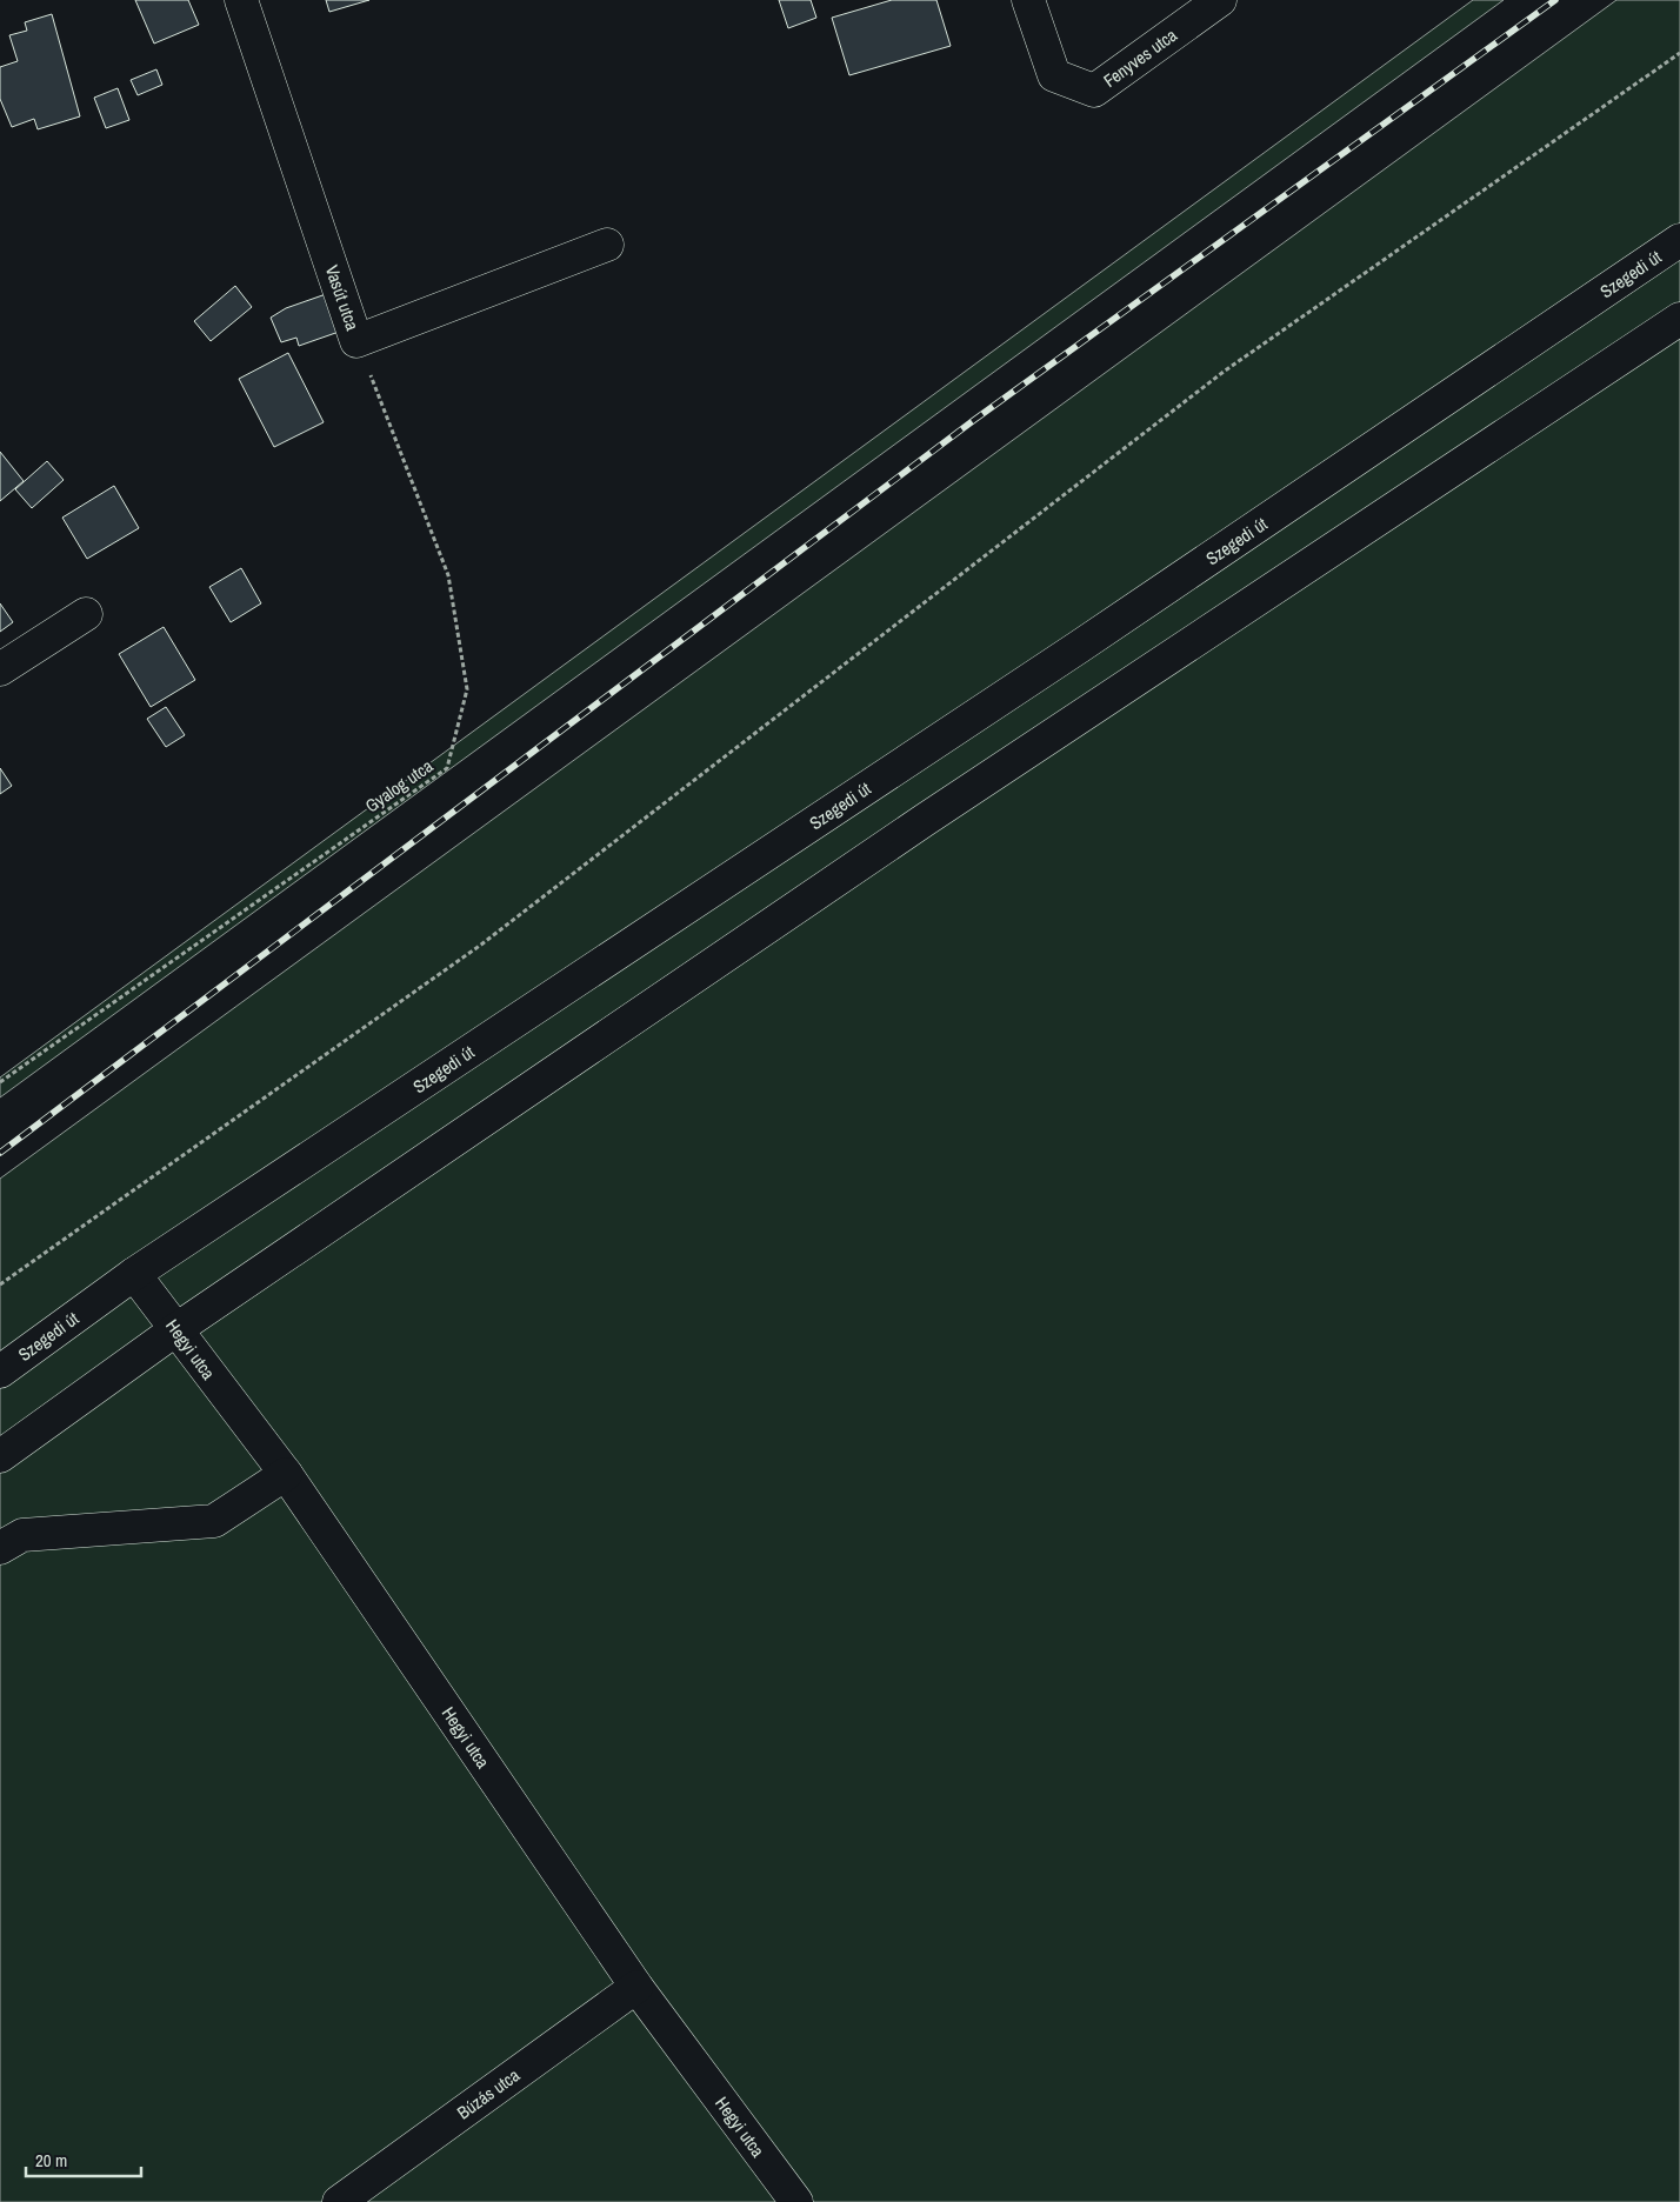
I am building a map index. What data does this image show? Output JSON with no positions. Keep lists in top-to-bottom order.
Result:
{
  "streets": {
    "main road": [
      "Fenyves utca",
      "Szegedi út",
      "Vasút utca",
      "Hegyi utca",
      "Búzás utca"
    ],
    "path": ["Gyalog utca"]
  },
  "crossings": [
    ["Szegedi út", "Hegyi utca"],
    ["Vasút utca", "Gyalog utca"],
    ["Hegyi utca", "Búzás utca"]
  ],
  "scale_bar": "20 m"
}
